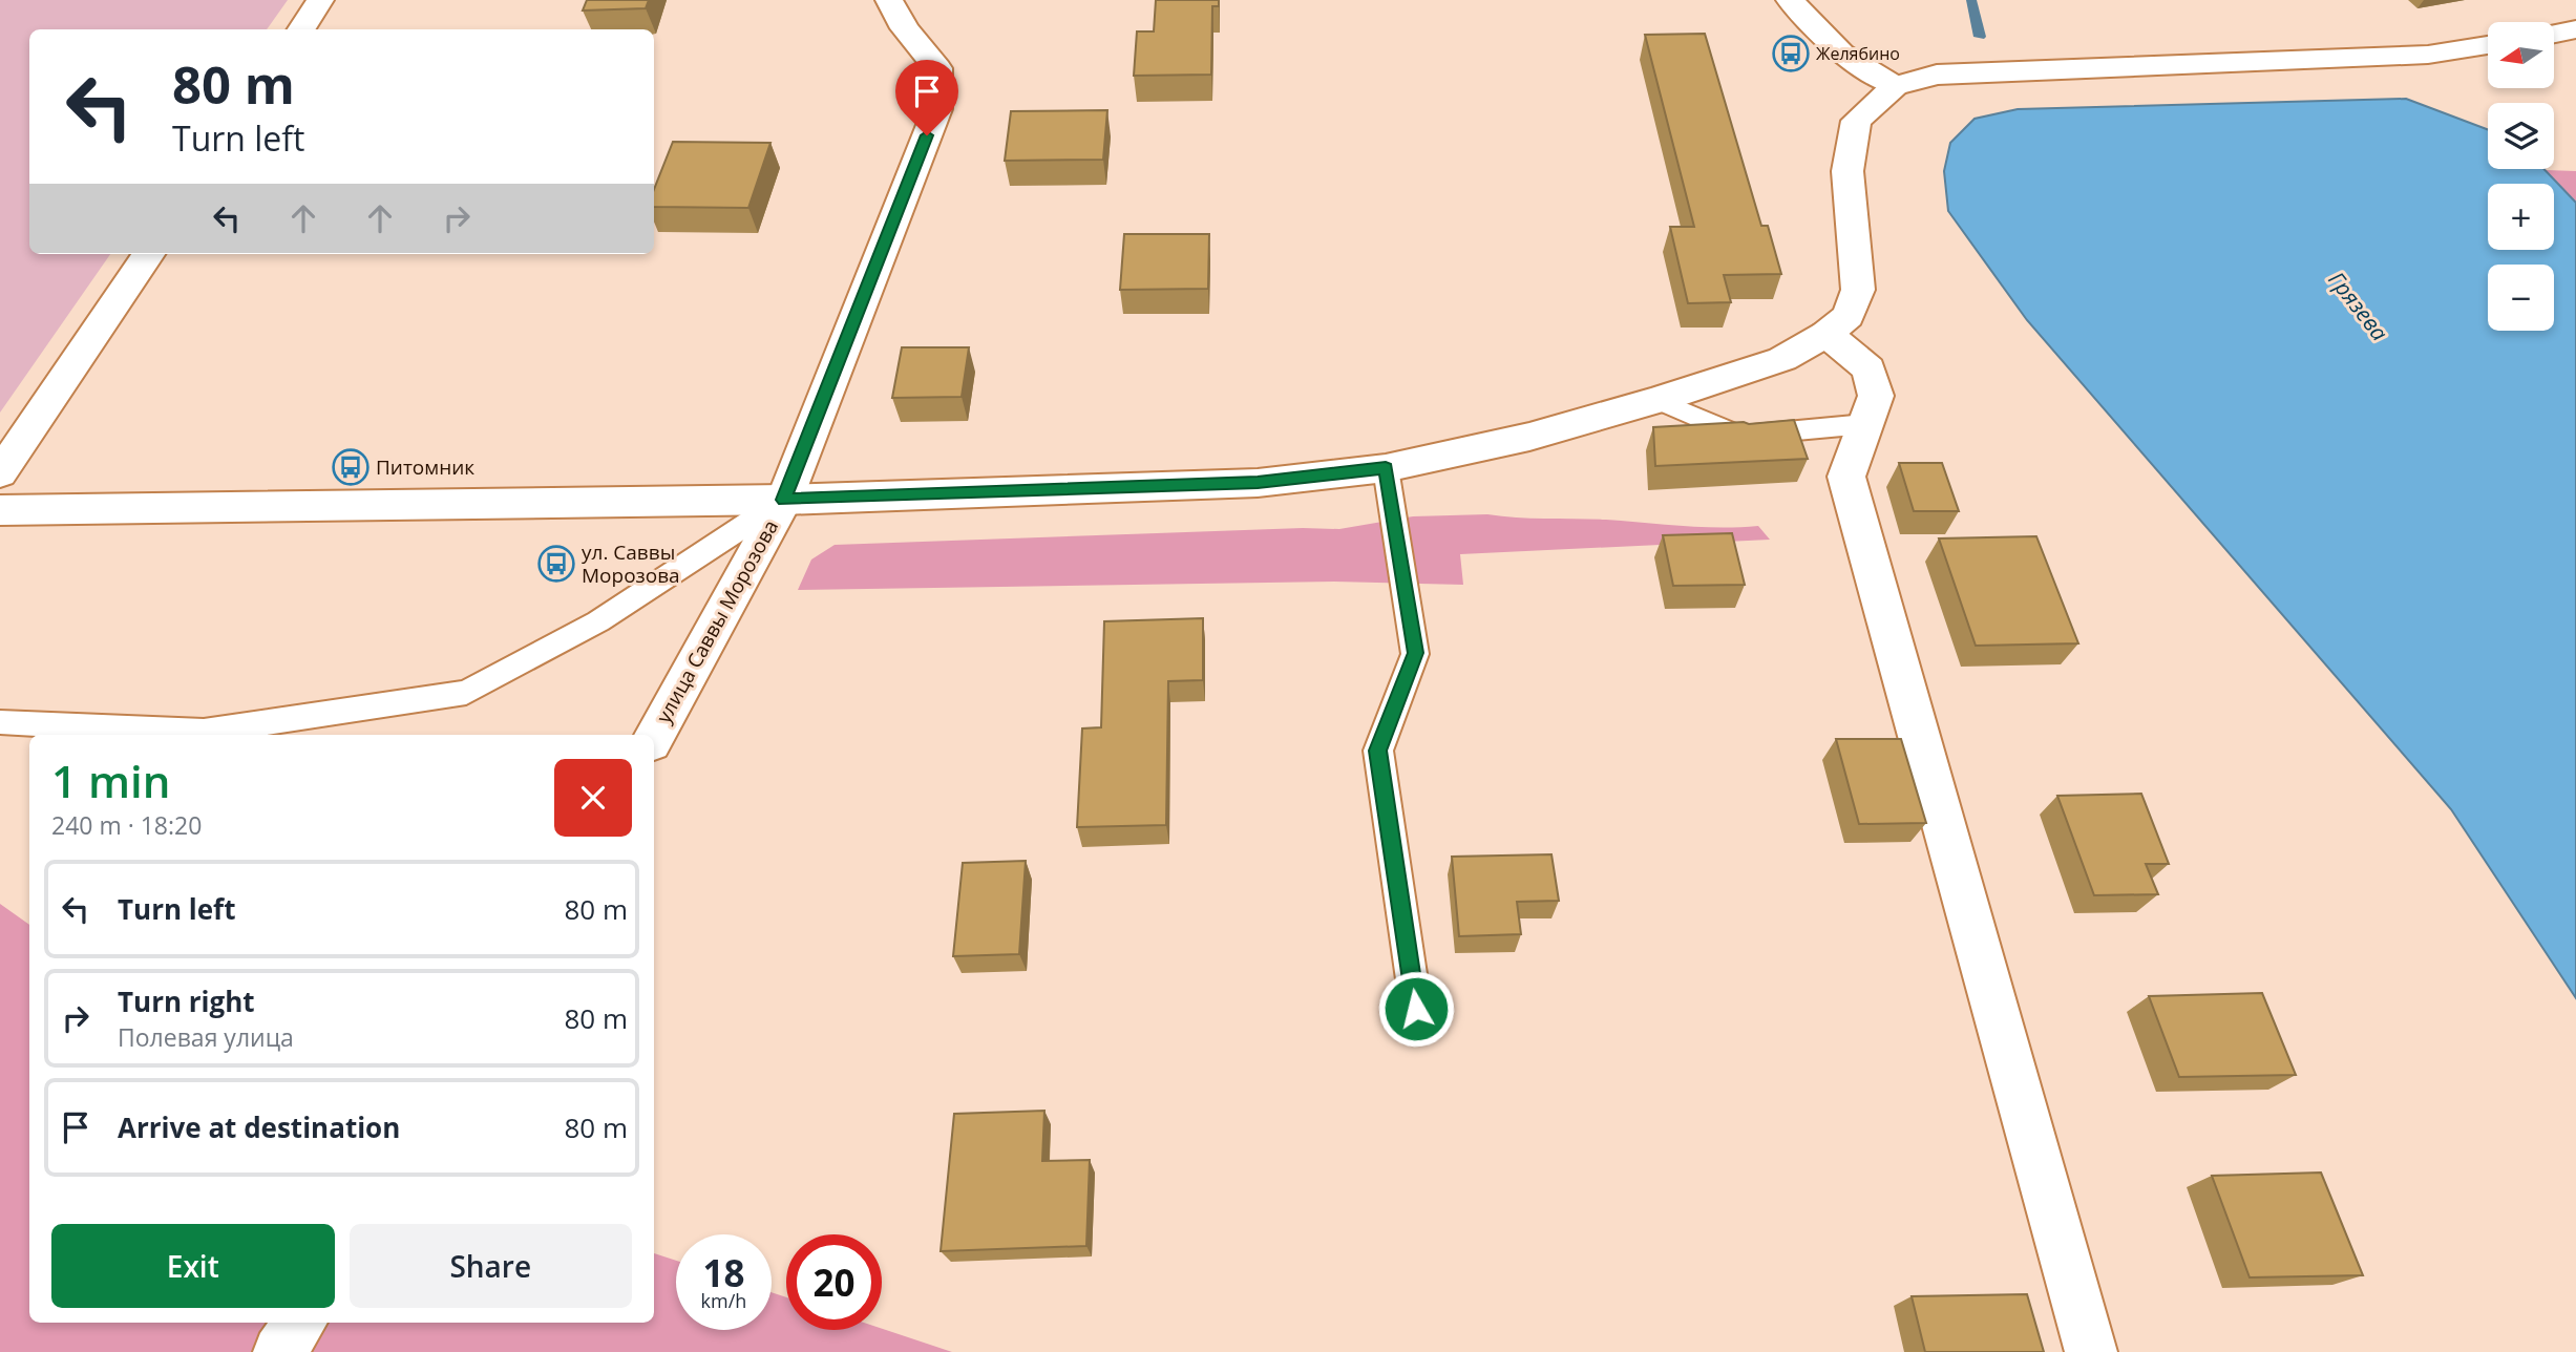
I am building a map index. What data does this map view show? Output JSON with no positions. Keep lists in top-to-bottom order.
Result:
{
  "streets": {
    "street": ["улица Саввы Морозова"]
  },
  "water": ["Грязева"],
  "places": {
    "bus stop": ["Желябино", "Питомник", "ул. Саввы Морозова"]
  },
  "north": "left",
  "page": {
    "map_buttons": ["+", "−"],
    "turn": ["80 m", "Turn left"],
    "heading": ["1 min", "240 m · 18:20"],
    "list": [
      {
        "name": "Turn left",
        "value": "80 m"
      },
      {
        "name": "Turn right",
        "note": "Полевая улица",
        "value": "80 m"
      },
      {
        "name": "Arrive at destination",
        "value": "80 m"
      }
    ],
    "buttons": ["Exit", "Share"],
    "speed": "18 km/h",
    "limit": "20"
  }
}
